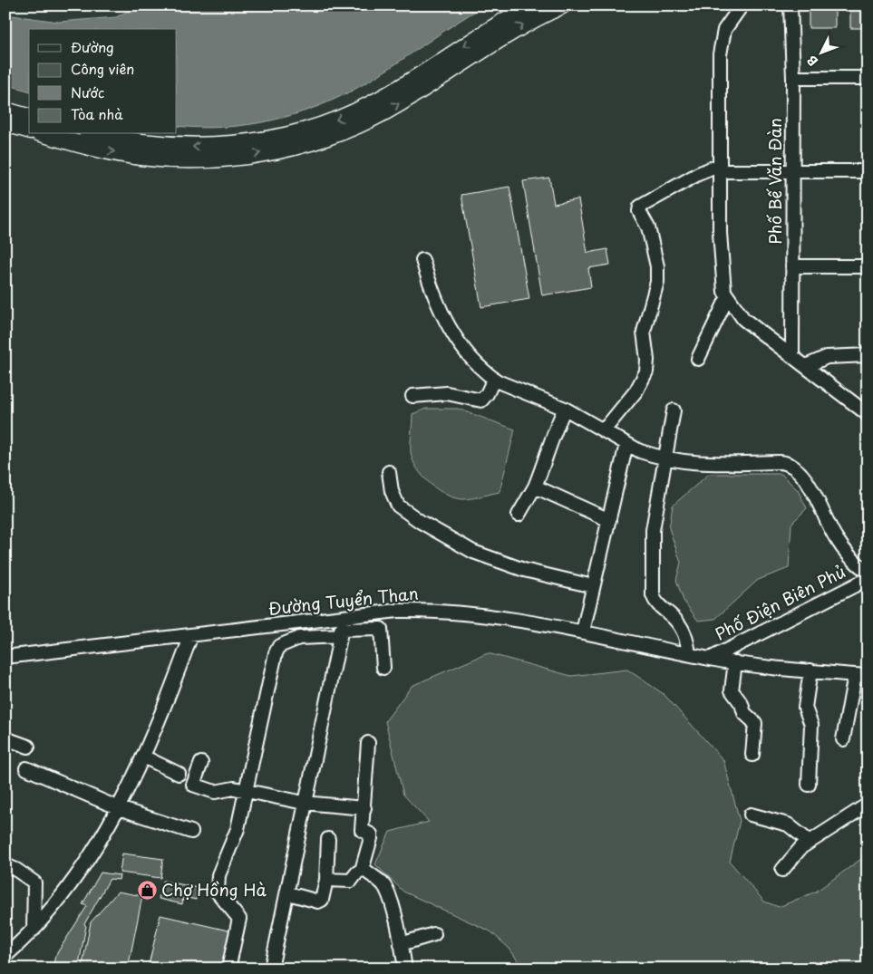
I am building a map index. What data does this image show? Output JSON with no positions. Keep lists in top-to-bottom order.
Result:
{
  "streets": {
    "street": ["Phố Bế Văn Đàn", "Đường Tuyển Than", "Phố Điện Biên Phủ"]
  },
  "crossings": [
    ["Đường Tuyển Than", "Phố Điện Biên Phủ"]
  ],
  "places": {
    "shop": ["Chợ Hồng Hà"]
  },
  "legend": [
    "Đường",
    "Công viên",
    "Nước",
    "Tòa nhà"
  ],
  "north": "bottom left"
}
